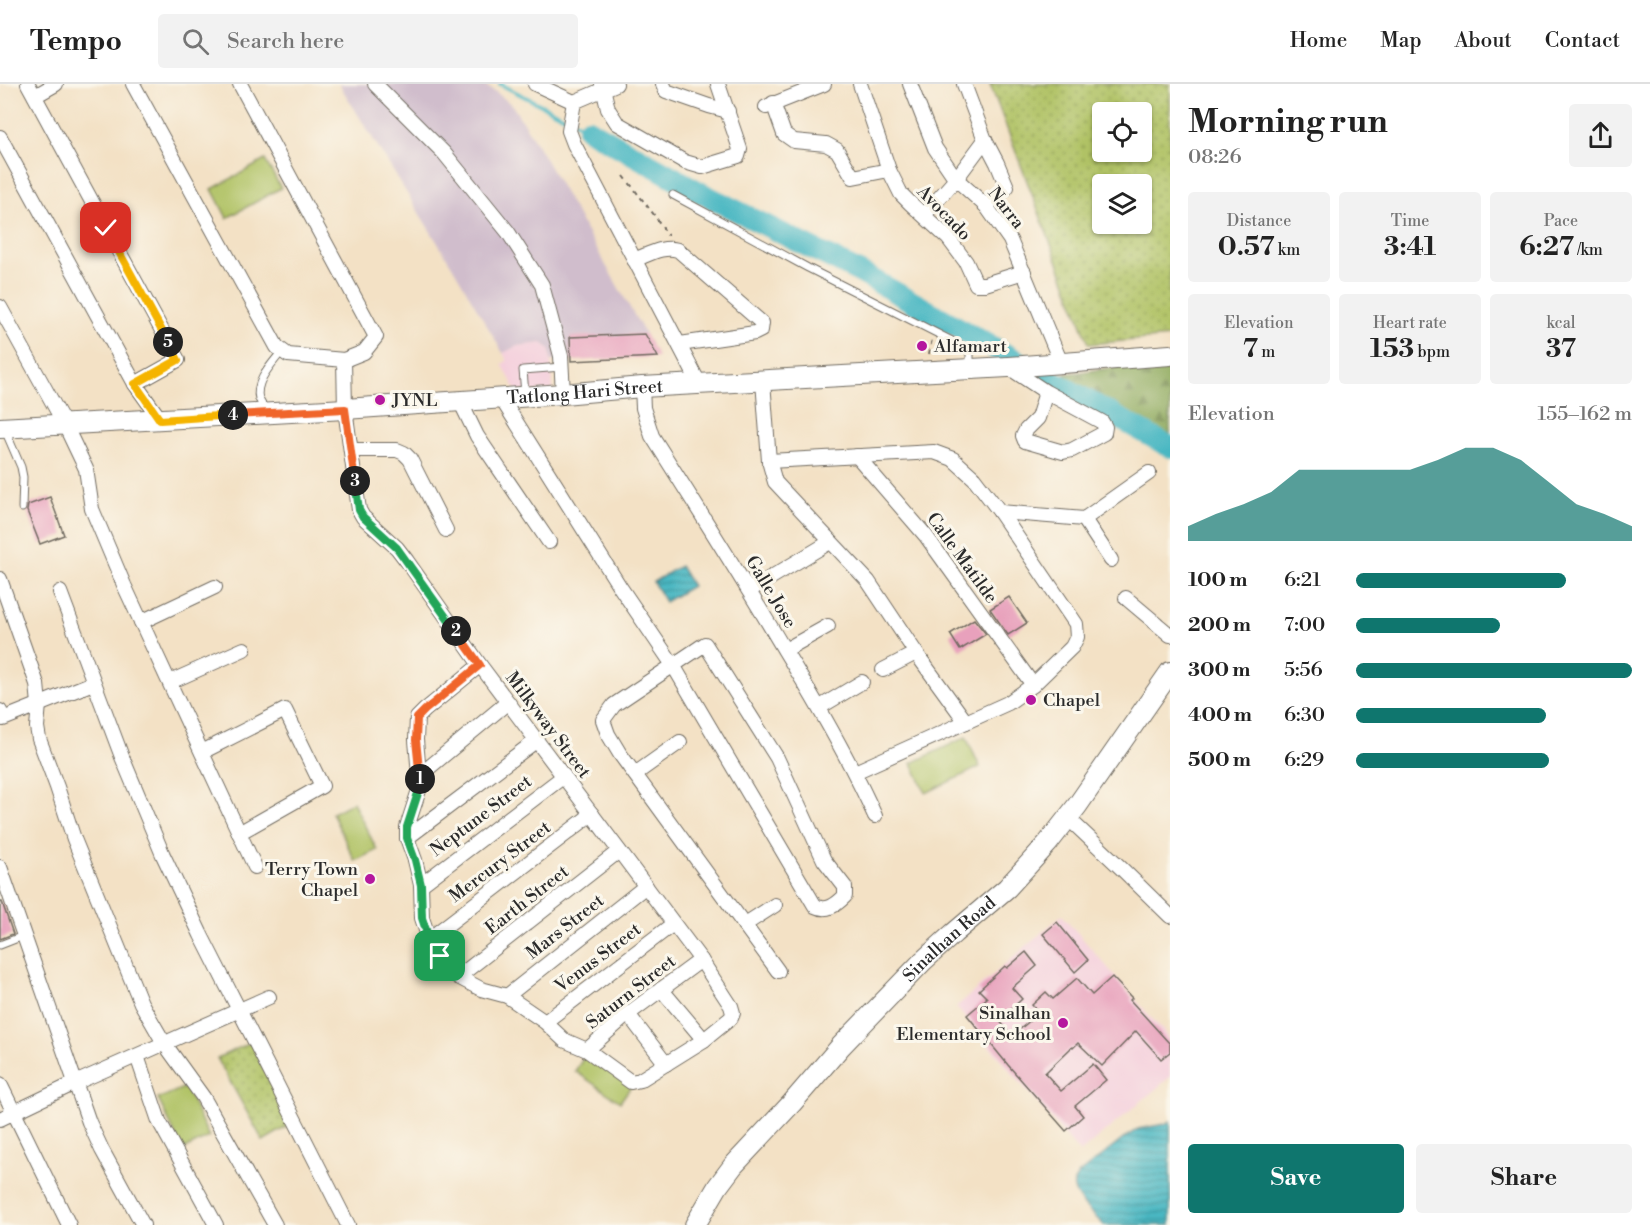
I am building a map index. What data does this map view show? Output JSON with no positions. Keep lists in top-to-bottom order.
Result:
{
  "streets": {
    "street": [
      "Narra",
      "Avocado",
      "Tatlong Hari Street",
      "Calle Matilde",
      "Galle Jose",
      "Milkyway Street",
      "Neptune Street",
      "Mercury Street",
      "Earth Street",
      "Mars Street",
      "Sinalhan Road",
      "Venus Street",
      "Saturn Street"
    ]
  },
  "crossings": [
    ["Narra", "Avocado"],
    ["Narra", "Tatlong Hari Street"],
    ["Tatlong Hari Street", "Galle Jose"],
    ["Tatlong Hari Street", "Milkyway Street"],
    ["Milkyway Street", "Neptune Street"],
    ["Milkyway Street", "Mercury Street"],
    ["Milkyway Street", "Earth Street"],
    ["Milkyway Street", "Mars Street"],
    ["Milkyway Street", "Venus Street"],
    ["Milkyway Street", "Saturn Street"],
    ["Neptune Street", "Saturn Street"],
    ["Mercury Street", "Saturn Street"],
    ["Earth Street", "Saturn Street"],
    ["Mars Street", "Saturn Street"],
    ["Venus Street", "Saturn Street"]
  ],
  "places": [
    "Alfamart",
    "JYNL",
    "Chapel",
    "Terry Town Chapel",
    "Sinalhan Elementary School"
  ],
  "page": {
    "header": "Tempo",
    "search": "Search here",
    "nav": [
      "Home",
      "Map",
      "About",
      "Contact"
    ],
    "heading": ["Morning run", "08:26"],
    "stats": [
      ["Distance", "0.57 km"],
      ["Time", "3:41"],
      ["Pace", "6:27 /km"],
      ["Elevation", "7 m"],
      ["Heart rate", "153 bpm"],
      ["kcal", "37"]
    ],
    "pins": [
      "5",
      "4",
      "3",
      "2",
      "1"
    ],
    "chart": ["Elevation", "155–162 m"],
    "list": [
      {
        "name": "100 m",
        "note": "6:21"
      },
      {
        "name": "200 m",
        "note": "7:00"
      },
      {
        "name": "300 m",
        "note": "5:56"
      },
      {
        "name": "400 m",
        "note": "6:30"
      },
      {
        "name": "500 m",
        "note": "6:29"
      }
    ],
    "buttons": ["Save", "Share"]
  }
}
